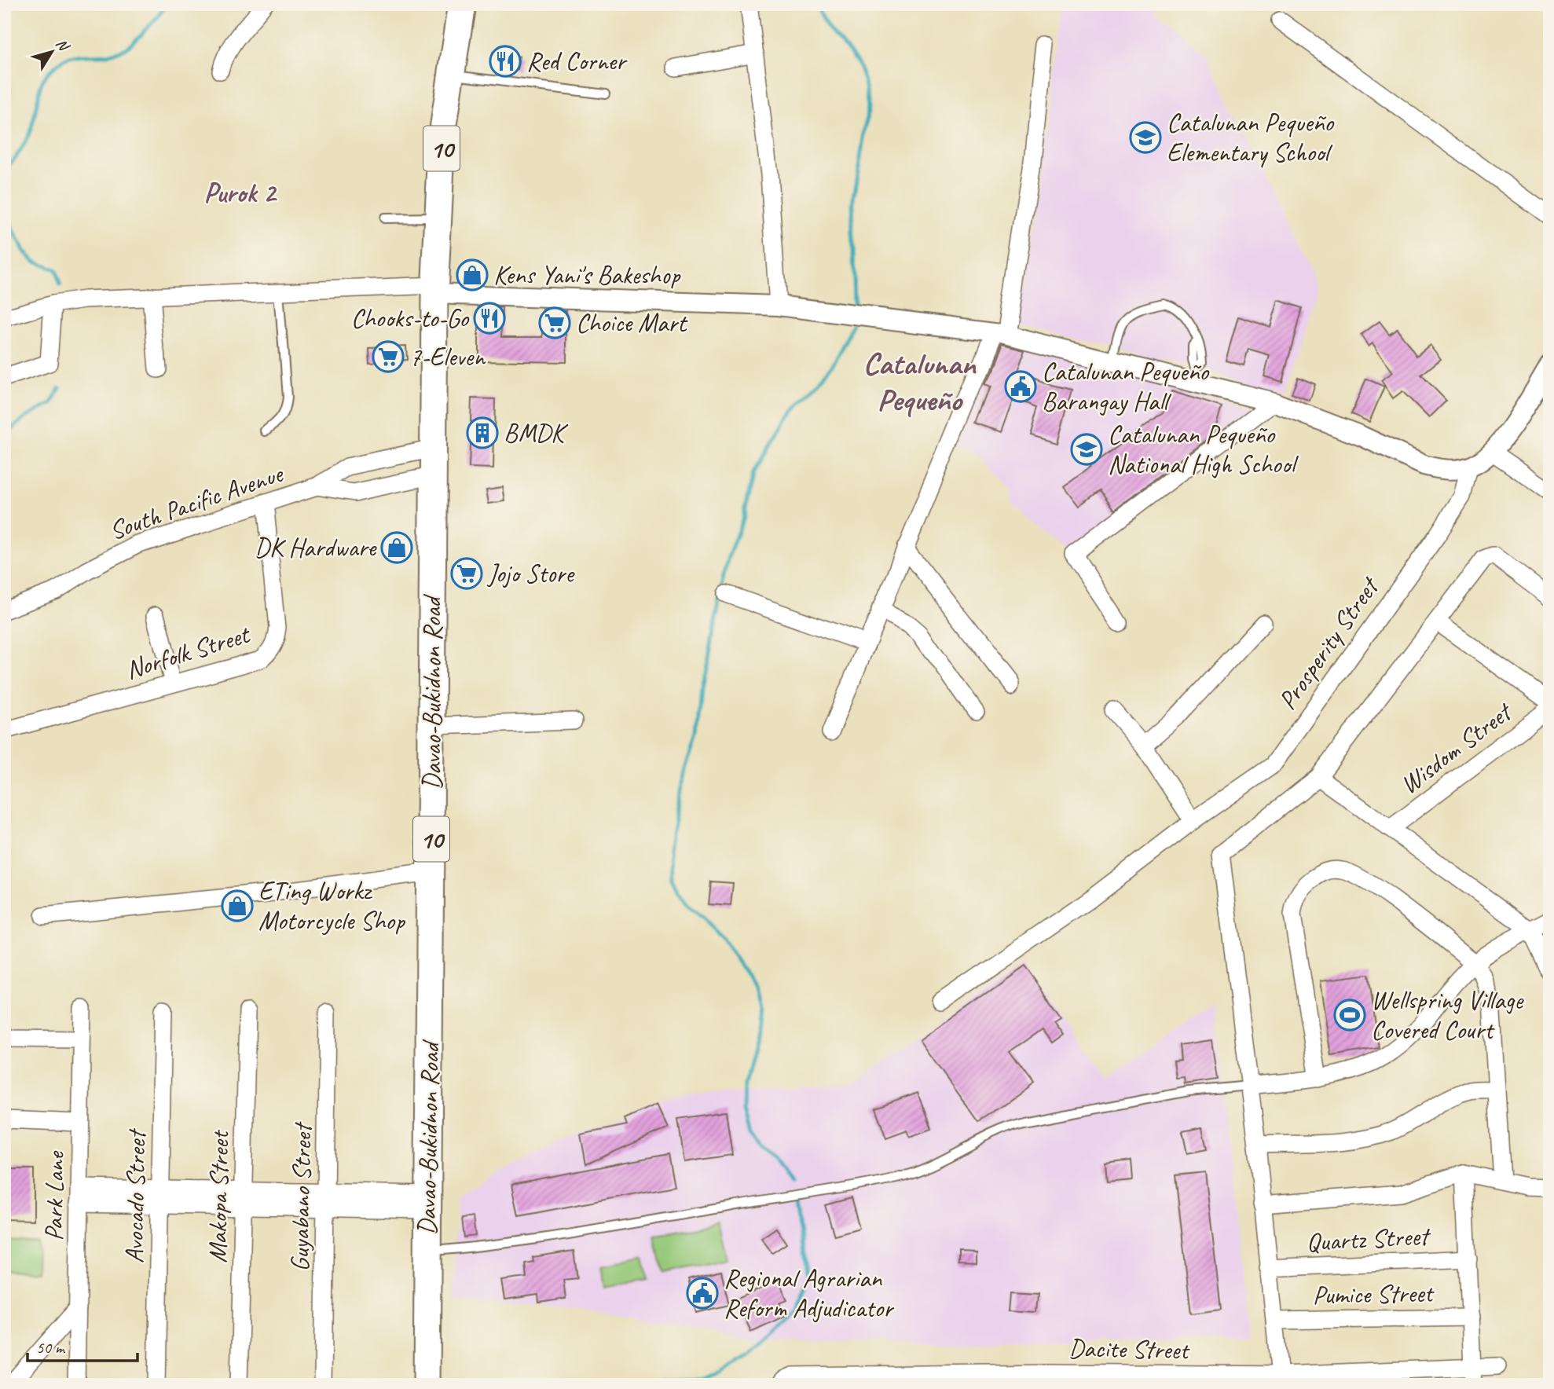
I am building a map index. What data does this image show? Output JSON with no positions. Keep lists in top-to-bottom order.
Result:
{
  "streets": {
    "highway": ["10", "Davao-Bukidnon Road"],
    "street": [
      "South Pacific Avenue",
      "Prosperity Street",
      "Norfolk Street",
      "Wisdom Street",
      "Park Lane",
      "Avocado Street",
      "Makopa Street",
      "Guyabano Street",
      "Quartz Street",
      "Pumice Street",
      "Dacite Street"
    ]
  },
  "crossings": [
    ["South Pacific Avenue", "Norfolk Street"],
    ["South Pacific Avenue", "Davao-Bukidnon Road"]
  ],
  "districts": ["Purok 2", "Catalunan Pequeño"],
  "places": {
    "restaurant": ["Red Corner", "Chooks-to-Go"],
    "school or university": ["Catalunan Pequeño Elementary School", "Catalunan Pequeño National High School"],
    "shop": ["Kens Yani's Bakeshop", "DK Hardware", "ETing Workz Motorcycle Shop"],
    "supermarket": ["Choice Mart", "7-Eleven", "Jojo Store"],
    "public building": ["Catalunan Pequeño Barangay Hall", "Regional Agrarian Reform Adjudicator"],
    "building": ["BMDK"],
    "sports": ["Wellspring Village Covered Court"]
  },
  "scale_bar": "50 m",
  "north": "top right"
}
